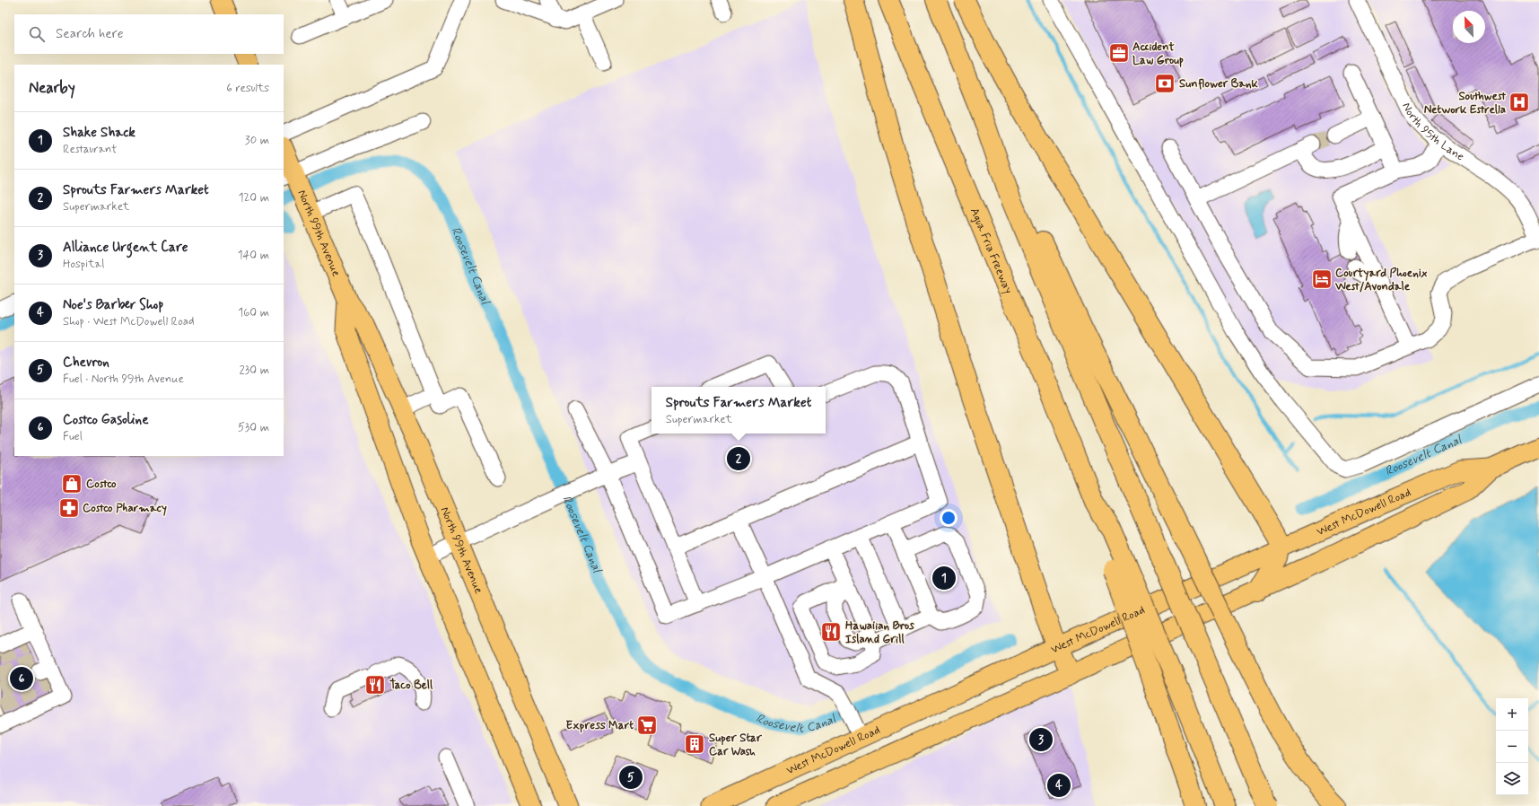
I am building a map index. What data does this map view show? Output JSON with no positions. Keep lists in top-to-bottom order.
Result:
{
  "streets": {
    "highway": ["Agua Fria Freeway"],
    "main road": ["North 99th Avenue", "West McDowell Road"],
    "street": ["North 95th Lane"]
  },
  "water": ["Roosevelt Canal"],
  "places": {
    "office": ["Accident Law Group"],
    "bank": ["Sunflower Bank"],
    "hospital": ["Southwest Network Estrella"],
    "hotel": ["Courtyard Phoenix West/Avondale"],
    "shop": ["Costco"],
    "pharmacy": ["Costco Pharmacy"],
    "restaurant": ["Hawaiian Bros Island Grill", "Taco Bell"],
    "supermarket": ["Express Mart"],
    "building": ["Super Star Car Wash"]
  },
  "north": "top left",
  "page": {
    "search": "Search here",
    "heading": ["Nearby", "6 results"],
    "list": [
      {
        "mark": "1",
        "name": "Shake Shack",
        "note": "Restaurant",
        "value": "30 m"
      },
      {
        "mark": "2",
        "name": "Sprouts Farmers Market",
        "note": "Supermarket",
        "value": "120 m"
      },
      {
        "mark": "3",
        "name": "Alliance Urgent Care",
        "note": "Hospital",
        "value": "140 m"
      },
      {
        "mark": "4",
        "name": "Noe's Barber Shop",
        "note": "Shop · West McDowell Road",
        "value": "160 m"
      },
      {
        "mark": "5",
        "name": "Chevron",
        "note": "Fuel · North 99th Avenue",
        "value": "230 m"
      },
      {
        "mark": "6",
        "name": "Costco Gasoline",
        "note": "Fuel",
        "value": "530 m"
      }
    ],
    "popup": ["Sprouts Farmers Market", "Supermarket"],
    "pins": [
      "2",
      "1",
      "6",
      "3",
      "5",
      "4"
    ],
    "map_buttons": ["+", "−"]
  }
}
